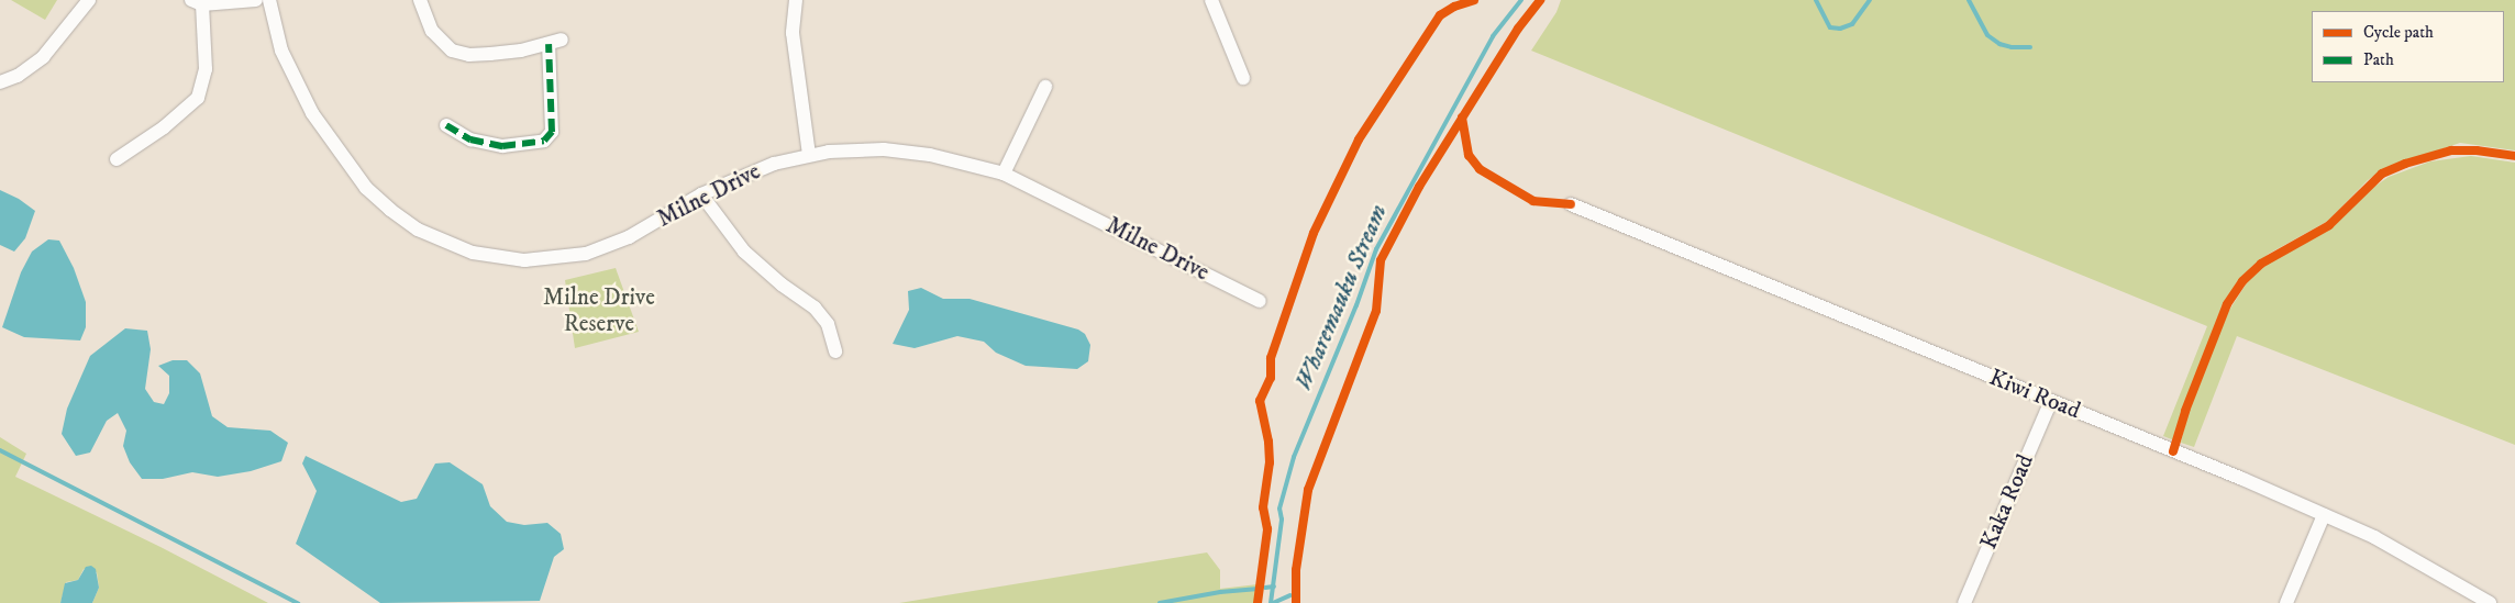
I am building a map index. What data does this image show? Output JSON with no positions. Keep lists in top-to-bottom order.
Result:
{
  "streets": {
    "street": ["Milne Drive", "Kiwi Road", "Kaka Road"]
  },
  "crossings": [
    ["Kiwi Road", "Kaka Road"]
  ],
  "water": ["Wharemauku Stream"],
  "parks": ["Milne Drive Reserve"],
  "legend": ["Cycle path", "Path"]
}
